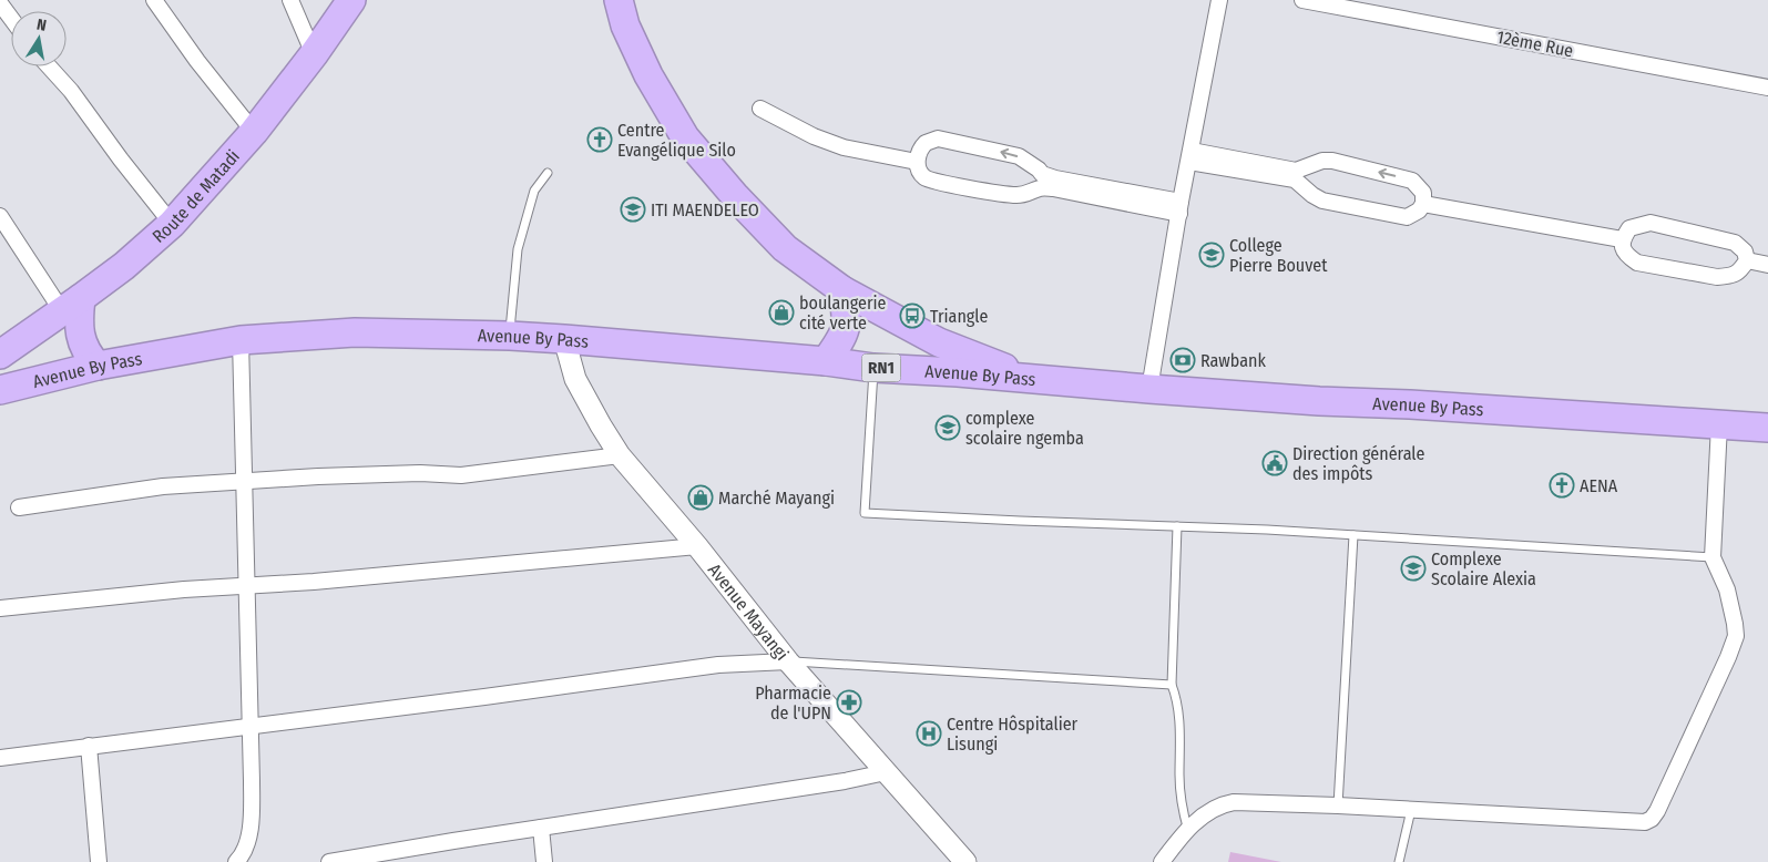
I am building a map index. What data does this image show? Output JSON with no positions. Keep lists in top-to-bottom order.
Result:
{
  "streets": {
    "highway": ["Route de Matadi", "Avenue By Pass", "RN1"],
    "street": ["12ème Rue", "Avenue Mayangi"]
  },
  "crossings": [
    ["Avenue By Pass", "Avenue Mayangi"]
  ],
  "places": {
    "church": ["Centre Evangélique Silo", "AENA"],
    "school or university": [
      "ITI MAENDELEO",
      "College Pierre Bouvet",
      "complexe scolaire ngemba",
      "Complexe Scolaire Alexia"
    ],
    "shop": ["boulangerie cité verte", "Marché Mayangi"],
    "bus stop": ["Triangle"],
    "bank": ["Rawbank"],
    "public building": ["Direction générale des impôts"],
    "pharmacy": ["Pharmacie de l'UPN"],
    "hospital": ["Centre Hôspitalier Lisungi"]
  },
  "north": "top"
}
